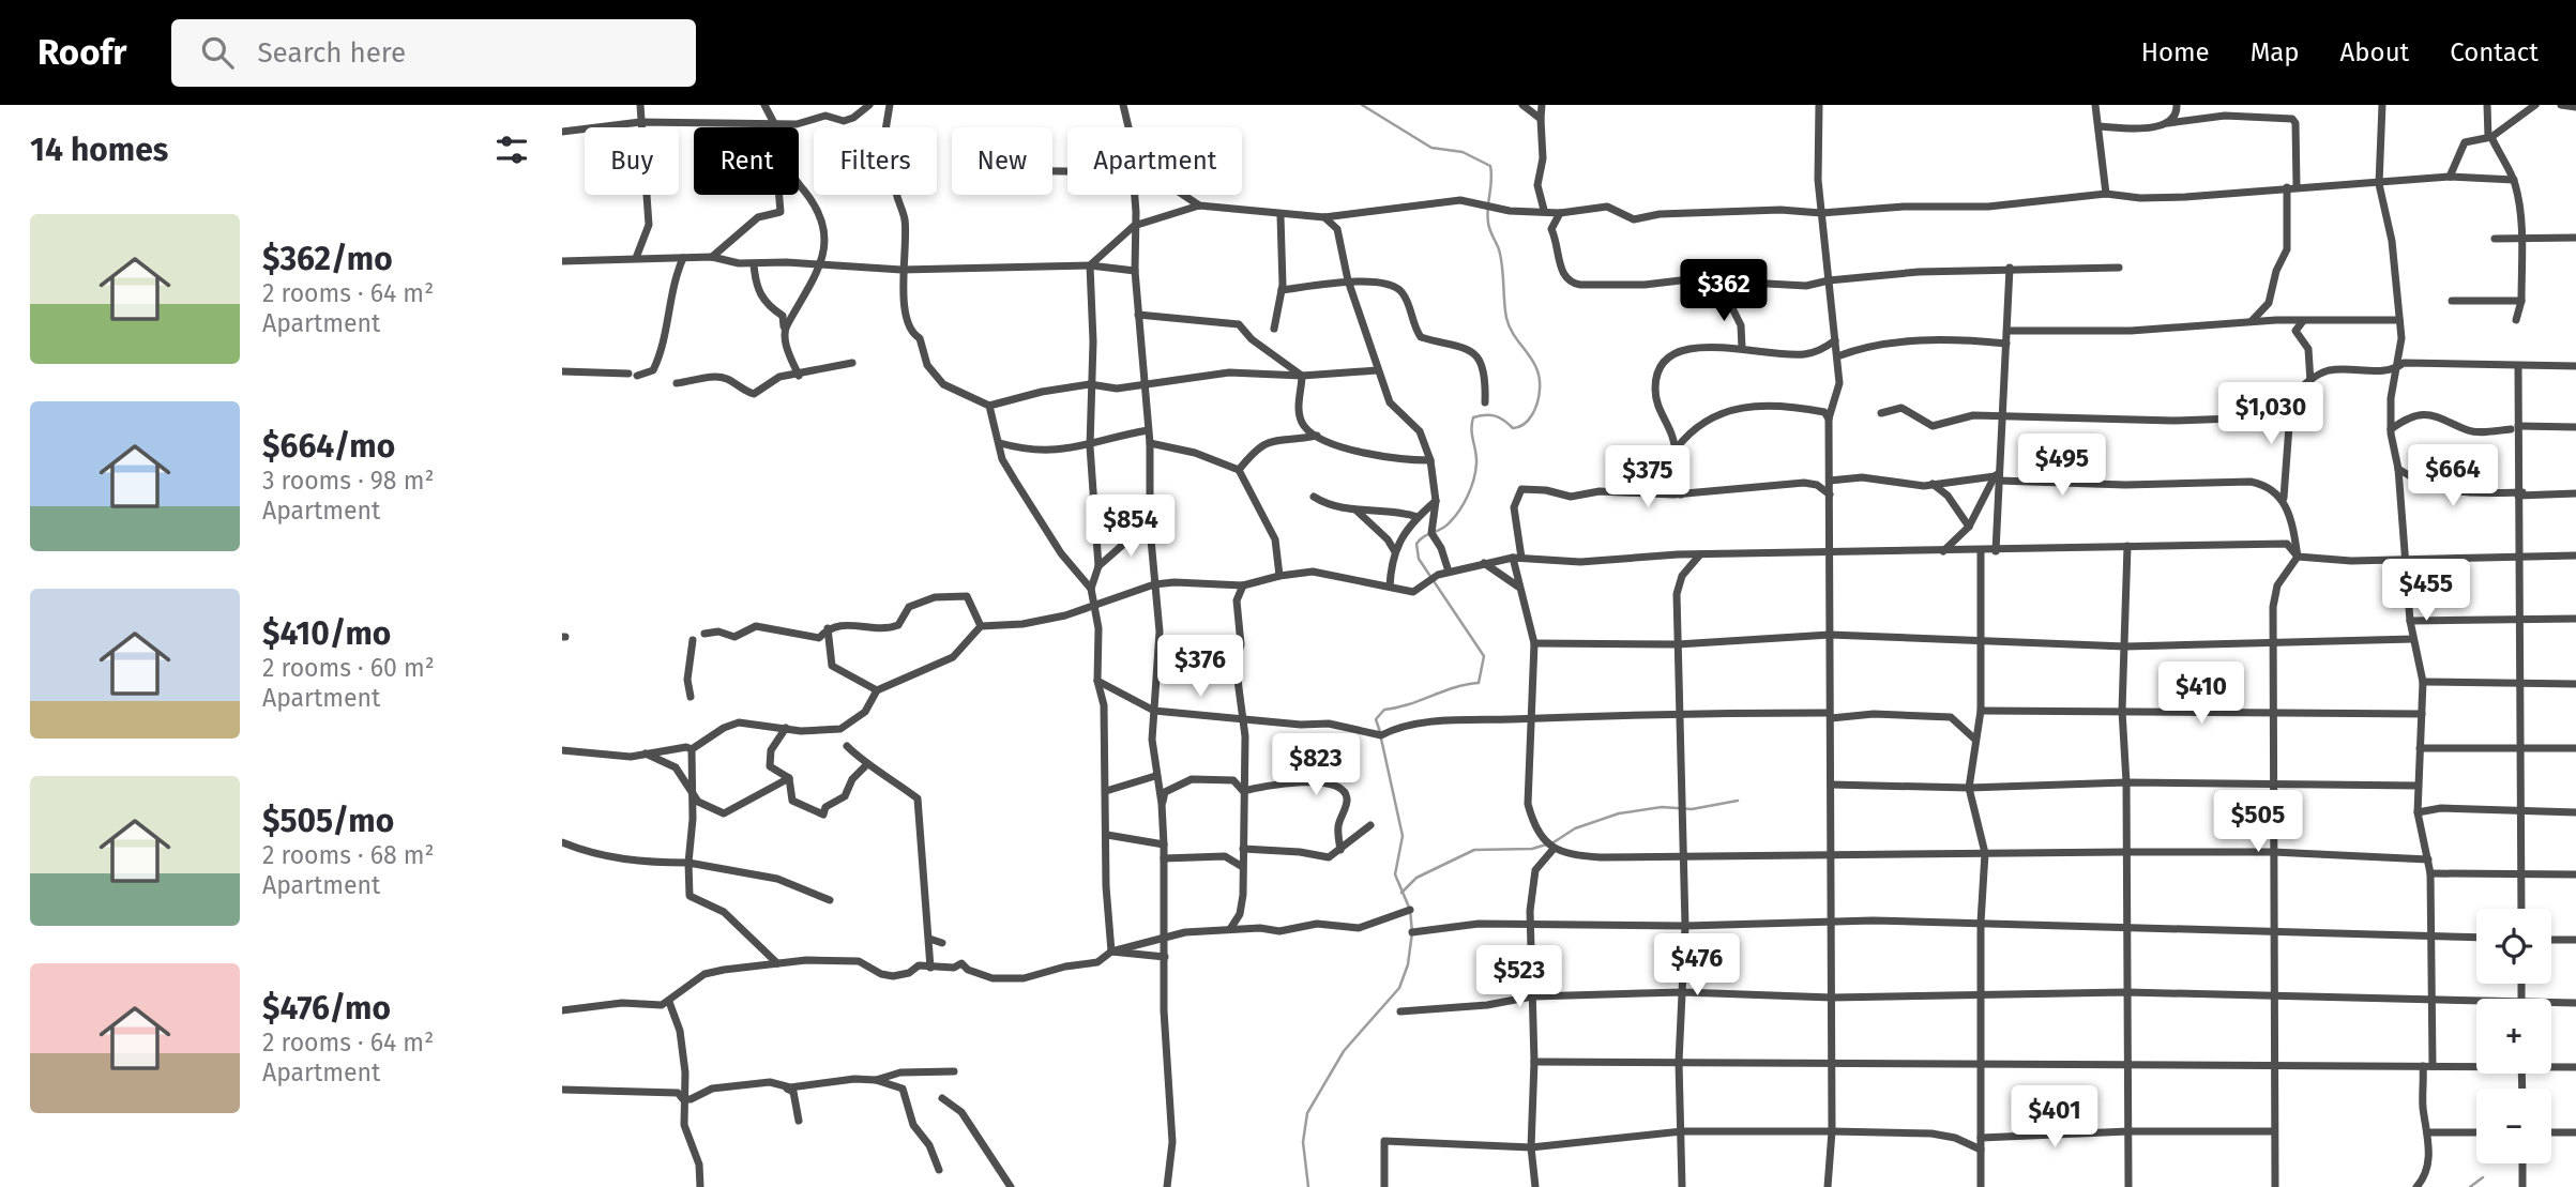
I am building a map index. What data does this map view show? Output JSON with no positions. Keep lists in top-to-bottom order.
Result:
{
  "page": {
    "header": "Roofr",
    "search": "Search here",
    "nav": [
      "Home",
      "Map",
      "About",
      "Contact"
    ],
    "heading": "14 homes",
    "chip": [
      "Buy",
      "Rent",
      "Filters",
      "New",
      "Apartment"
    ],
    "list": [
      {
        "name": "$362/mo",
        "note": "2 rooms · 64 m² · Apartment"
      },
      {
        "name": "$664/mo",
        "note": "3 rooms · 98 m² · Apartment"
      },
      {
        "name": "$410/mo",
        "note": "2 rooms · 60 m² · Apartment"
      },
      {
        "name": "$505/mo",
        "note": "2 rooms · 68 m² · Apartment"
      },
      {
        "name": "$476/mo",
        "note": "2 rooms · 64 m² · Apartment"
      }
    ],
    "price": [
      "$362",
      "$1,030",
      "$495",
      "$664",
      "$375",
      "$854",
      "$455",
      "$376",
      "$410",
      "$823",
      "$505",
      "$476",
      "$523",
      "$401"
    ],
    "map_buttons": ["+", "−"]
  }
}
